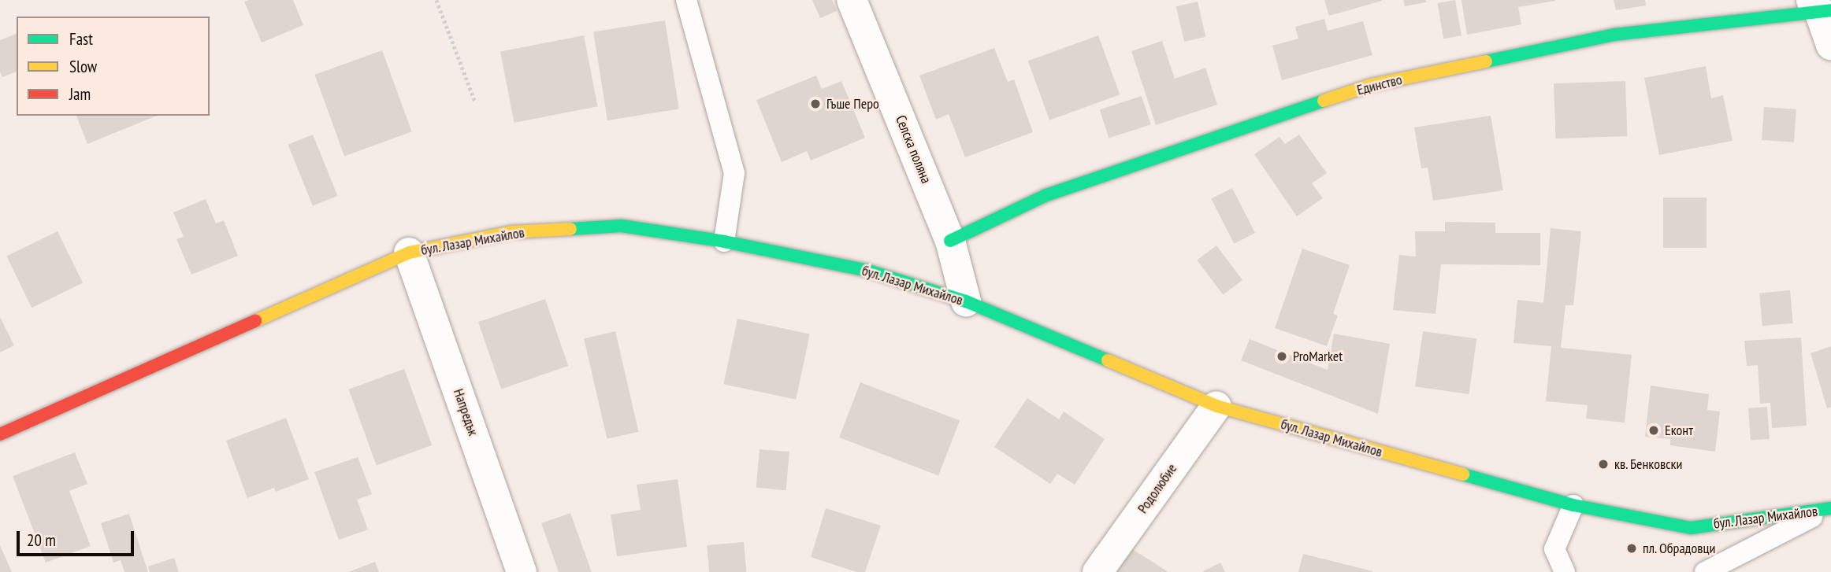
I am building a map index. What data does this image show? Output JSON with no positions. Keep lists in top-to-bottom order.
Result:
{
  "streets": {
    "street": [
      "Единство",
      "Селска поляна",
      "бул. Лазар Михайлов",
      "Напредък",
      "Родолюбие"
    ]
  },
  "crossings": [
    ["Единство", "Селска поляна"],
    ["Селска поляна", "бул. Лазар Михайлов"],
    ["бул. Лазар Михайлов", "Напредък"],
    ["бул. Лазар Михайлов", "Родолюбие"]
  ],
  "places": [
    "Гъше Перо",
    "ProMarket",
    "Еконт",
    "кв. Бенковски",
    "пл. Обрадовци"
  ],
  "legend": ["Fast", "Slow", "Jam"],
  "scale_bar": "20 m"
}
